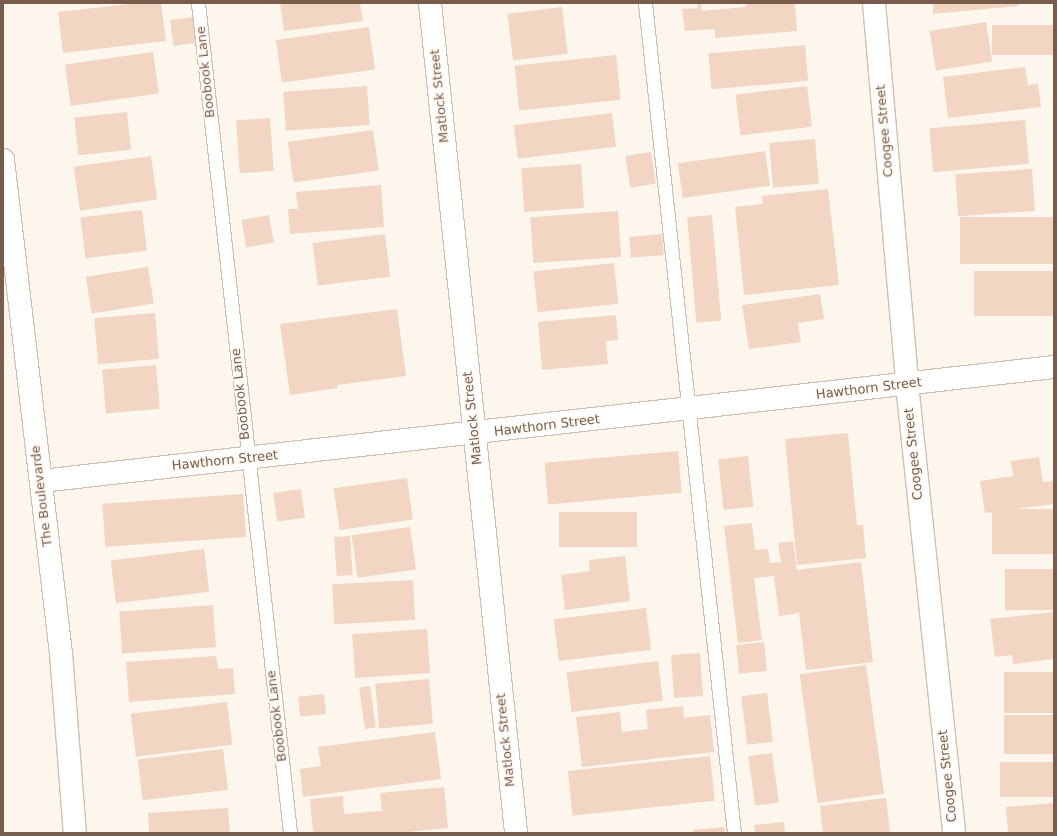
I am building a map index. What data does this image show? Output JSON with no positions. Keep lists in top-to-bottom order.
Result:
{
  "streets": {
    "street": [
      "Matlock Street",
      "Coogee Street",
      "Hawthorn Street",
      "The Boulevarde"
    ],
    "lane": ["Boobook Lane"]
  },
  "crossings": [
    ["Boobook Lane", "Hawthorn Street"],
    ["Matlock Street", "Hawthorn Street"],
    ["Coogee Street", "Hawthorn Street"],
    ["Hawthorn Street", "The Boulevarde"]
  ]
}
